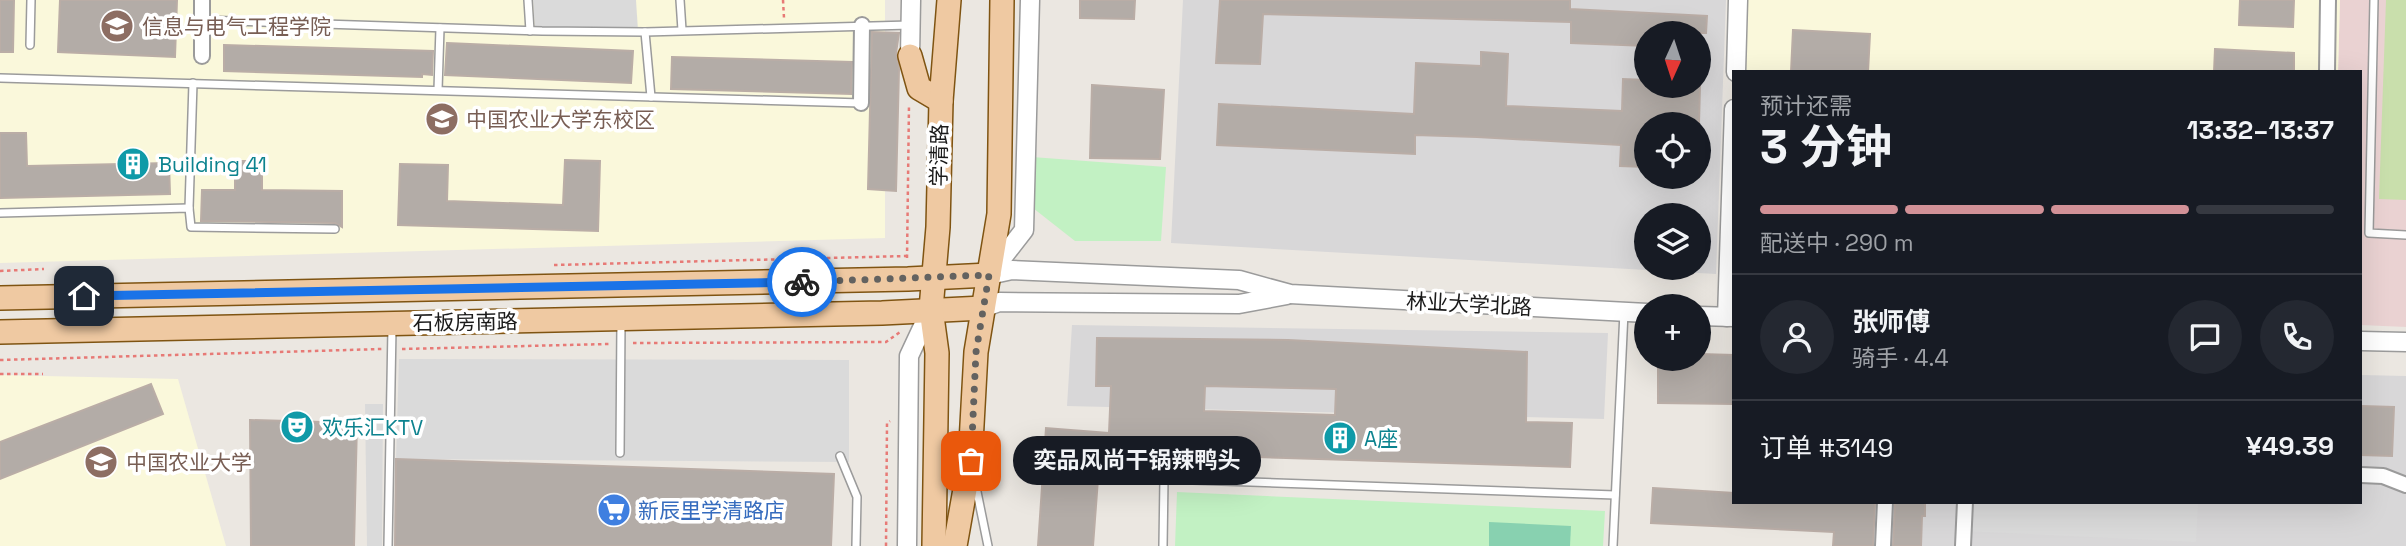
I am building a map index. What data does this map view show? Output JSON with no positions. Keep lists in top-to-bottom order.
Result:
{
  "streets": {
    "main road": ["学清路", "石板房南路"],
    "street": ["林业大学北路"]
  },
  "crossings": [
    ["学清路", "石板房南路"],
    ["林业大学北路", "石板房南路"]
  ],
  "places": {
    "school or university": ["信息与电气工程学院", "中国农业大学东校区", "中国农业大学"],
    "building": ["Building 41", "A座"],
    "theatre": ["欢乐汇KTV"],
    "other": ["奕品风尚干锅辣鸭头"],
    "supermarket": ["新辰里学清路店"]
  },
  "north": "bottom",
  "page": {
    "map_buttons": "+",
    "heading": ["3 分钟", "预计还需", "13:32–13:37"],
    "panel": [
      "张师傅",
      "骑手 · 4.4",
      "订单 #3149",
      "¥49.39"
    ],
    "bar": "配送中 · 290 m",
    "bubble": "奕品风尚干锅辣鸭头"
  }
}
